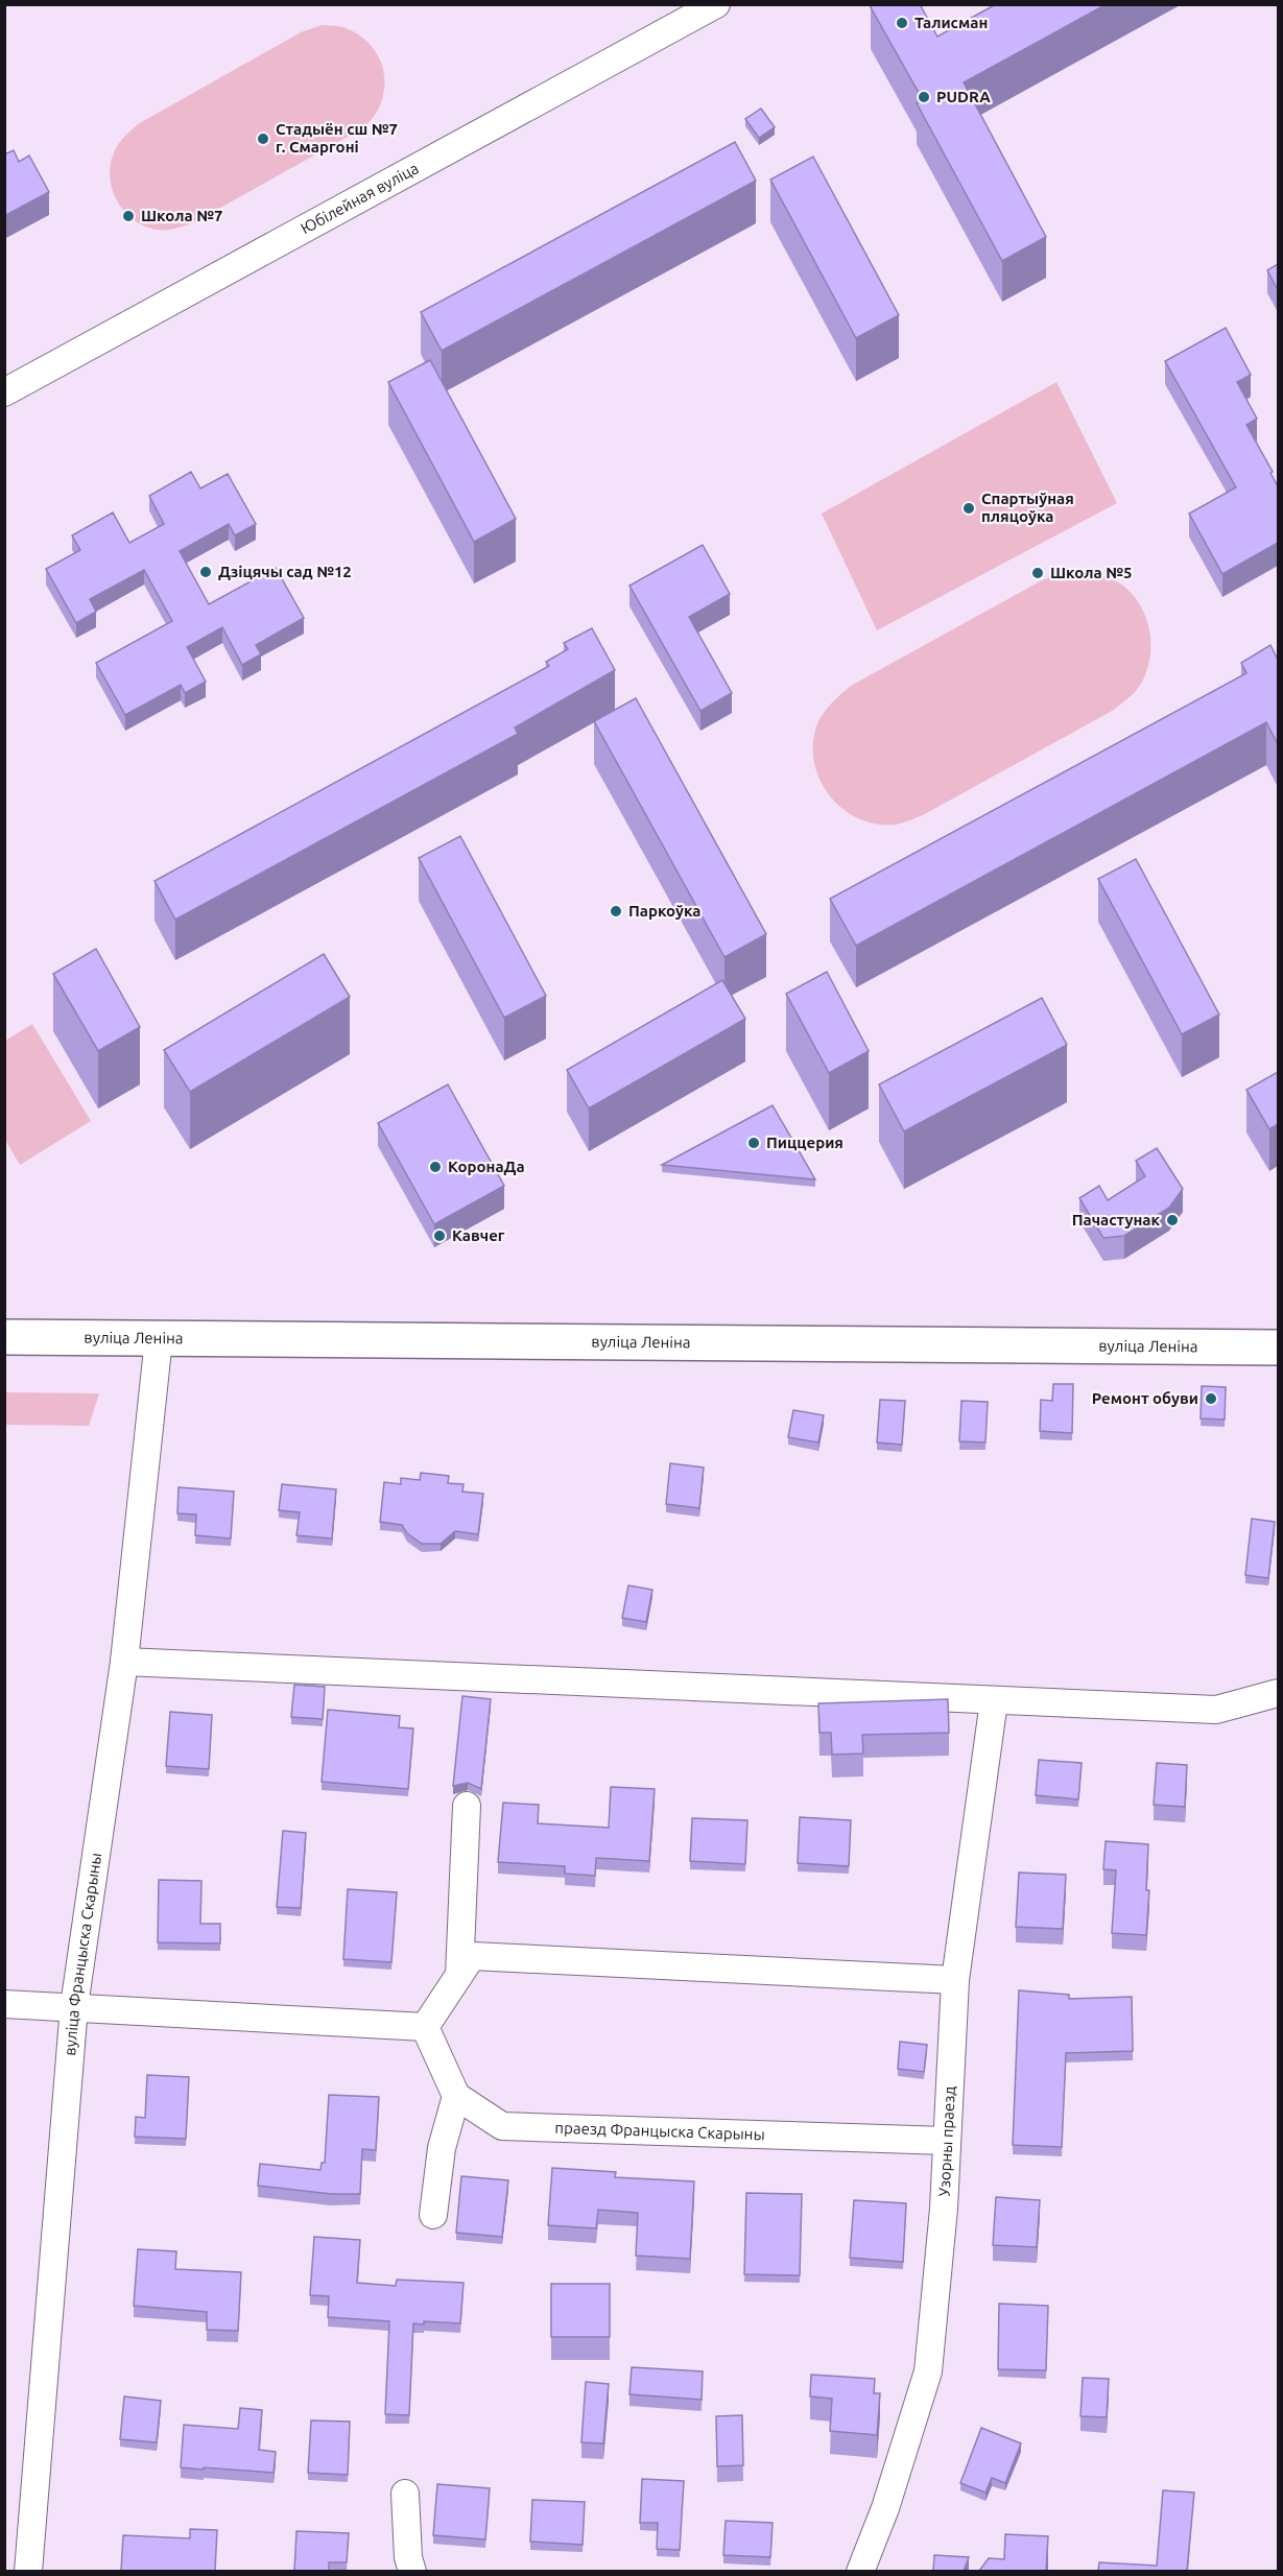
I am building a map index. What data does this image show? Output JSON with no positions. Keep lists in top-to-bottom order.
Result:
{
  "streets": {
    "main road": ["вуліца Леніна"],
    "street": [
      "Юбілейная вуліца",
      "вуліца Францыска Скарыны",
      "праезд Францыска Скарыны",
      "Узорны праезд"
    ]
  },
  "crossings": [
    ["вуліца Леніна", "вуліца Францыска Скарыны"],
    ["праезд Францыска Скарыны", "Узорны праезд"]
  ],
  "places": [
    "Талисман",
    "PUDRA",
    "Стадыён сш №7 г. Смаргоні",
    "Школа №7",
    "Спартыўная пляцоўка",
    "Дзіцячы сад №12",
    "Школа №5",
    "Паркоўка",
    "Пиццерия",
    "КоронаДа",
    "Пачастунак",
    "Кавчег",
    "Ремонт обуви"
  ]
}
